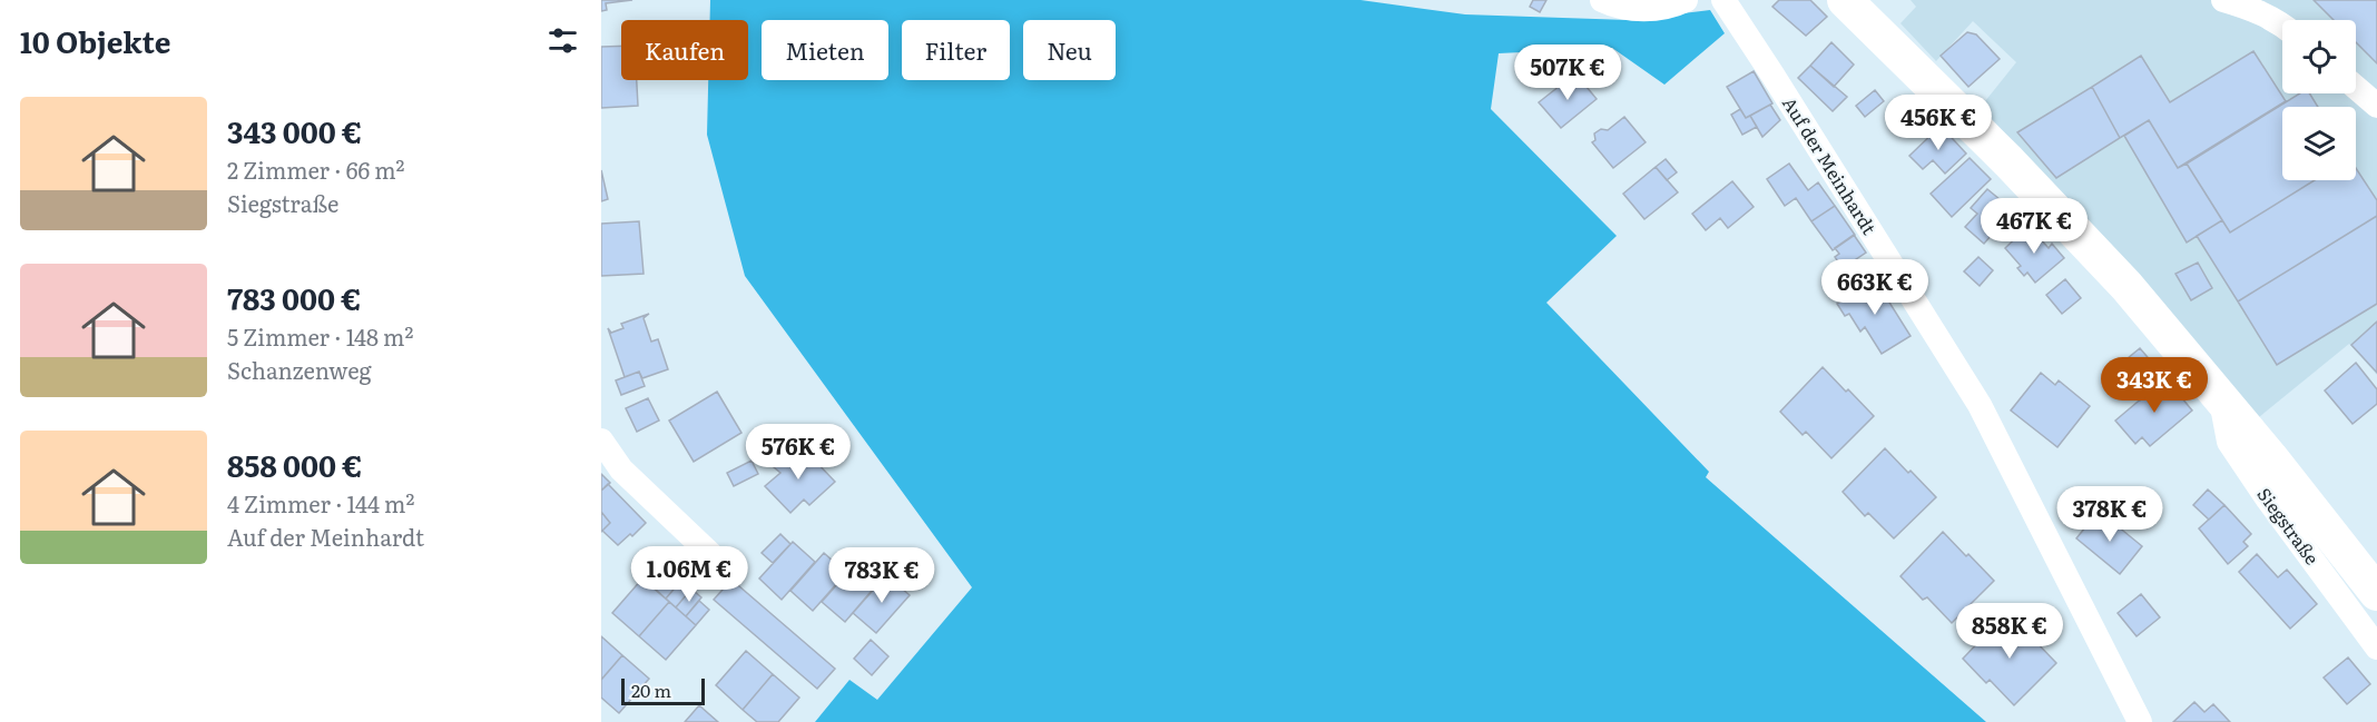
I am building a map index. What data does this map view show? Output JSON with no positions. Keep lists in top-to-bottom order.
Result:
{
  "streets": {
    "street": ["Auf der Meinhardt", "Siegstraße"]
  },
  "scale_bar": "20 m",
  "page": {
    "heading": "10 Objekte",
    "chip": [
      "Kaufen",
      "Mieten",
      "Filter",
      "Neu"
    ],
    "price": [
      "507K €",
      "456K €",
      "467K €",
      "663K €",
      "343K €",
      "576K €",
      "378K €",
      "1.06M €",
      "783K €",
      "858K €"
    ],
    "list": [
      {
        "name": "343 000 €",
        "note": "2 Zimmer · 66 m² · Siegstraße"
      },
      {
        "name": "783 000 €",
        "note": "5 Zimmer · 148 m² · Schanzenweg"
      },
      {
        "name": "858 000 €",
        "note": "4 Zimmer · 144 m² · Auf der Meinhardt"
      }
    ],
    "scale": "20 m"
  }
}
